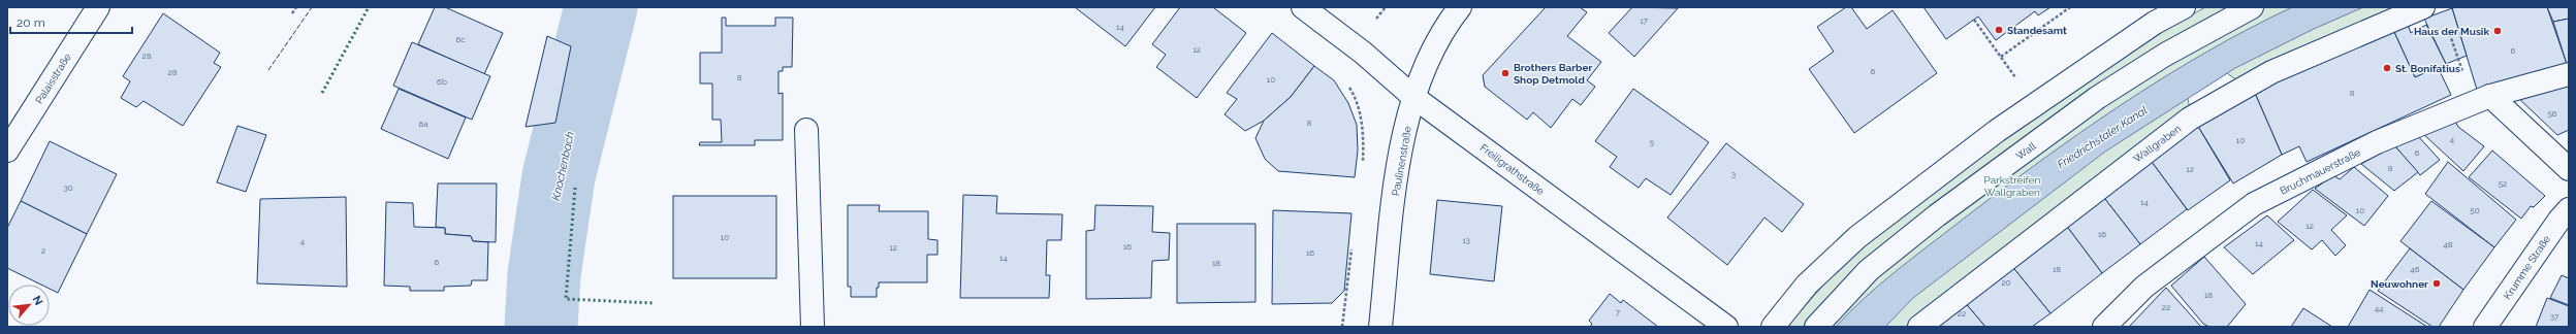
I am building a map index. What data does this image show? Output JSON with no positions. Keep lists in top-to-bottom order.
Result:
{
  "streets": {
    "street": [
      "Palaisstraße",
      "Wallgraben",
      "Wall",
      "Paulinenstraße",
      "Freiligrathstraße",
      "Bruchmauerstraße",
      "Krumme Straße"
    ]
  },
  "crossings": [
    ["Paulinenstraße", "Freiligrathstraße"]
  ],
  "water": ["Friedrichstaler Kanal", "Knochenbach"],
  "parks": ["Parkstreifen Wallgraben"],
  "places": [
    "Standesamt",
    "Haus der Musik",
    "St. Bonifatius",
    "Brothers Barber Shop Detmold",
    "Neuwohner"
  ],
  "house_numbers": [
    "17",
    "14",
    "6c",
    "12",
    "6",
    "28",
    "6",
    "28",
    "8",
    "10",
    "6b",
    "8",
    "56",
    "8",
    "6a",
    "4",
    "10",
    "5",
    "6",
    "8",
    "12",
    "3",
    "52",
    "30",
    "14",
    "10",
    "50",
    "12",
    "16",
    "10",
    "13",
    "4",
    "14",
    "48",
    "16",
    "12",
    "2",
    "16",
    "14",
    "6",
    "18",
    "18",
    "46",
    "20",
    "18",
    "22",
    "44",
    "7",
    "22",
    "37"
  ],
  "scale_bar": "20 m",
  "north": "top right"
}
